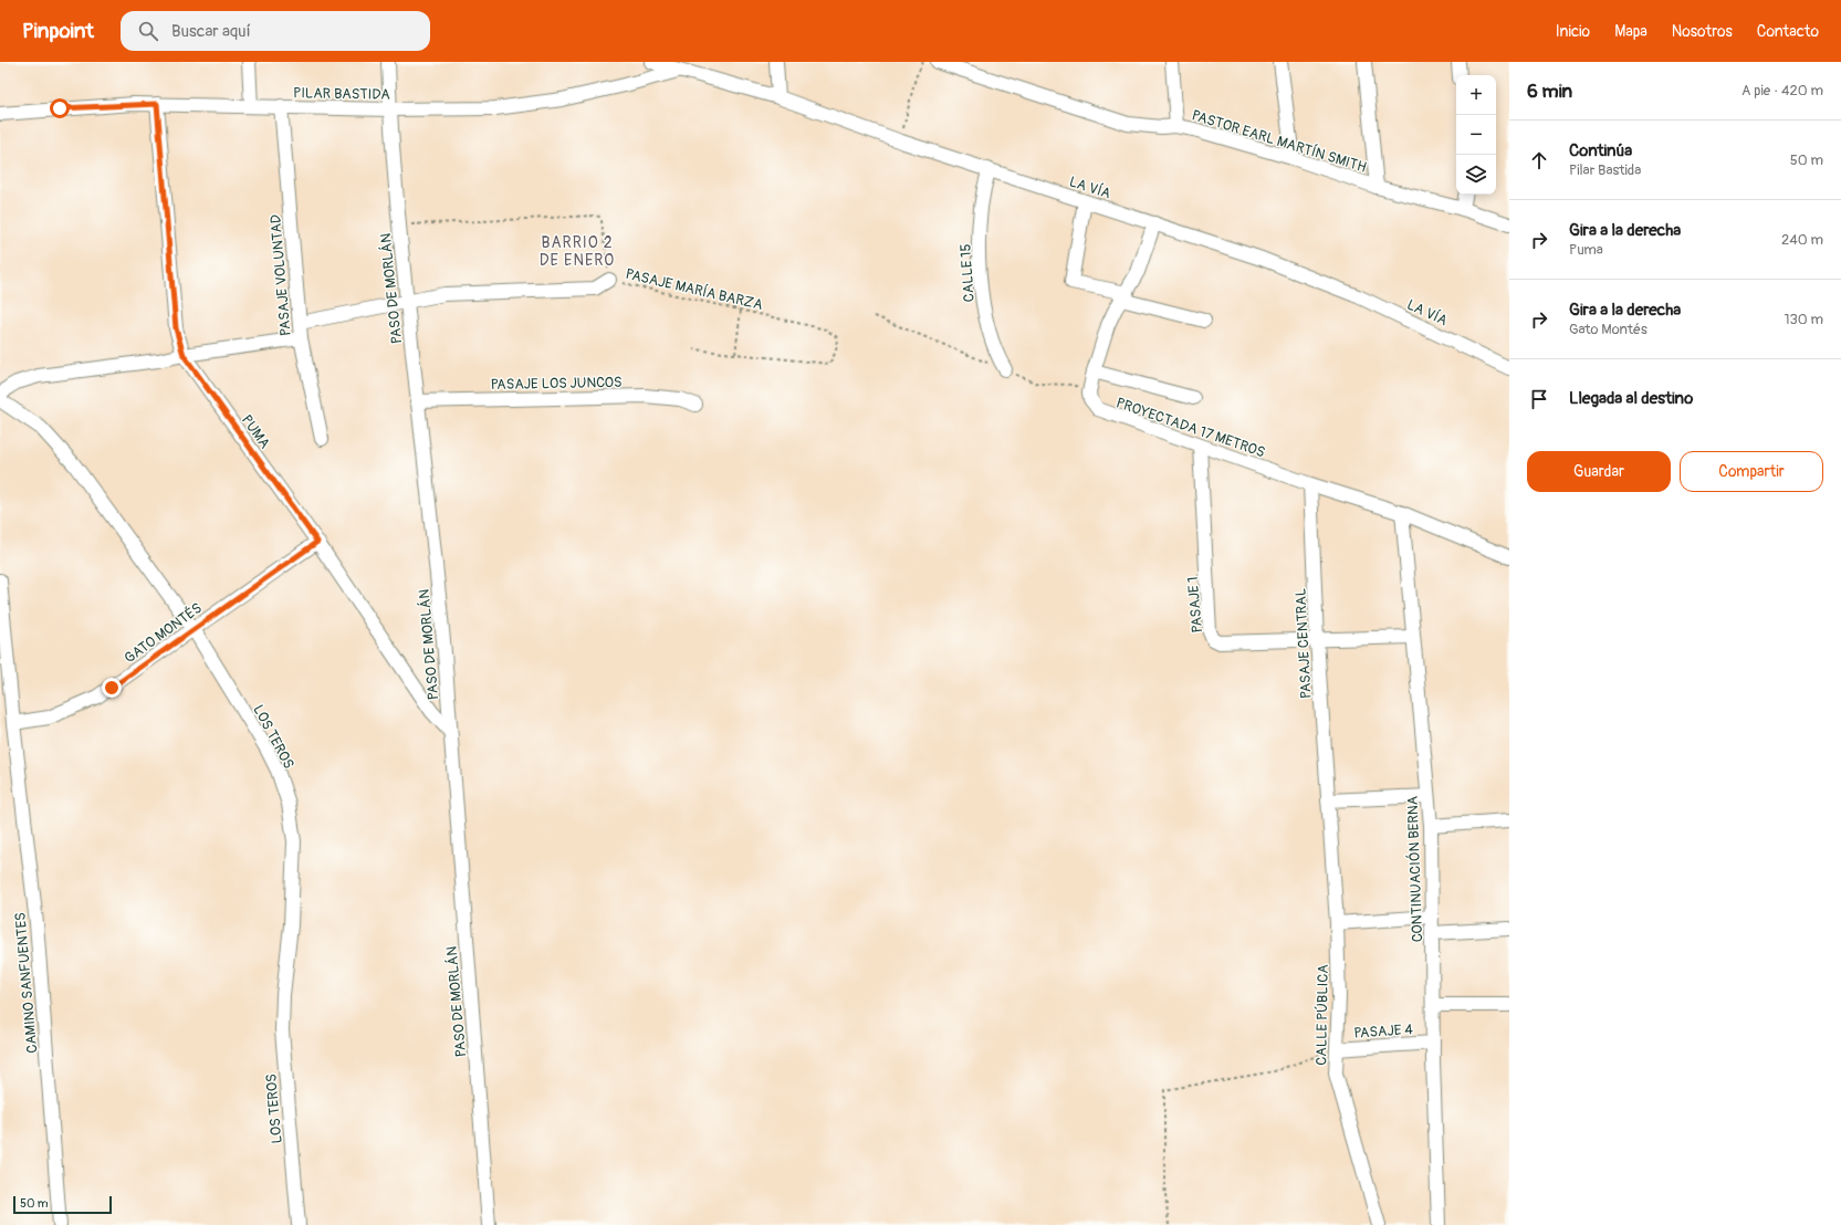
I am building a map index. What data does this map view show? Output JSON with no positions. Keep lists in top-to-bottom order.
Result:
{
  "streets": {
    "street": [
      "PILAR BASTIDA",
      "PASTOR EARL MARTÍN SMITH",
      "LA VÍA",
      "CALLE 15",
      "PASAJE VOLUNTAD",
      "PASO DE MORLÁN",
      "PASAJE LOS JUNCOS",
      "PROYECTADA 17 METROS",
      "PUMA",
      "PASAJE 1",
      "GATO MONTÉS",
      "PASAJE CENTRAL",
      "LOS TEROS",
      "CONTINUACIÓN BERNA",
      "CAMINO SANFUENTES",
      "CALLE PÚBLICA",
      "PASAJE 4"
    ],
    "path": ["PASAJE MARÍA BARZA"]
  },
  "crossings": [
    ["PILAR BASTIDA", "LA VÍA"],
    ["PILAR BASTIDA", "PASAJE VOLUNTAD"],
    ["PILAR BASTIDA", "PASO DE MORLÁN"],
    ["PILAR BASTIDA", "PUMA"],
    ["LA VÍA", "CALLE 15"],
    ["PASO DE MORLÁN", "PASAJE MARÍA BARZA"],
    ["PASO DE MORLÁN", "PASAJE LOS JUNCOS"],
    ["PASO DE MORLÁN", "PUMA"],
    ["PROYECTADA 17 METROS", "PASAJE 1"],
    ["PROYECTADA 17 METROS", "PASAJE CENTRAL"],
    ["PROYECTADA 17 METROS", "CONTINUACIÓN BERNA"],
    ["PUMA", "GATO MONTÉS"],
    ["PASAJE 1", "PASAJE CENTRAL"],
    ["PASAJE 1", "CONTINUACIÓN BERNA"],
    ["GATO MONTÉS", "LOS TEROS"],
    ["GATO MONTÉS", "CAMINO SANFUENTES"],
    ["PASAJE CENTRAL", "CALLE PÚBLICA"],
    ["CONTINUACIÓN BERNA", "PASAJE 4"],
    ["CALLE PÚBLICA", "PASAJE 4"]
  ],
  "districts": ["BARRIO 2 DE ENERO"],
  "scale_bar": "50 m",
  "page": {
    "header": "Pinpoint",
    "search": "Buscar aquí",
    "nav": [
      "Inicio",
      "Mapa",
      "Nosotros",
      "Contacto"
    ],
    "heading": ["6 min", "A pie · 420 m"],
    "map_buttons": ["+", "−"],
    "list": [
      ["Continúa", "Pilar Bastida", "50 m"],
      ["Gira a la derecha", "Puma", "240 m"],
      ["Gira a la derecha", "Gato Montés", "130 m"],
      "Llegada al destino"
    ],
    "buttons": ["Guardar", "Compartir"],
    "scale": "50 m"
  }
}
